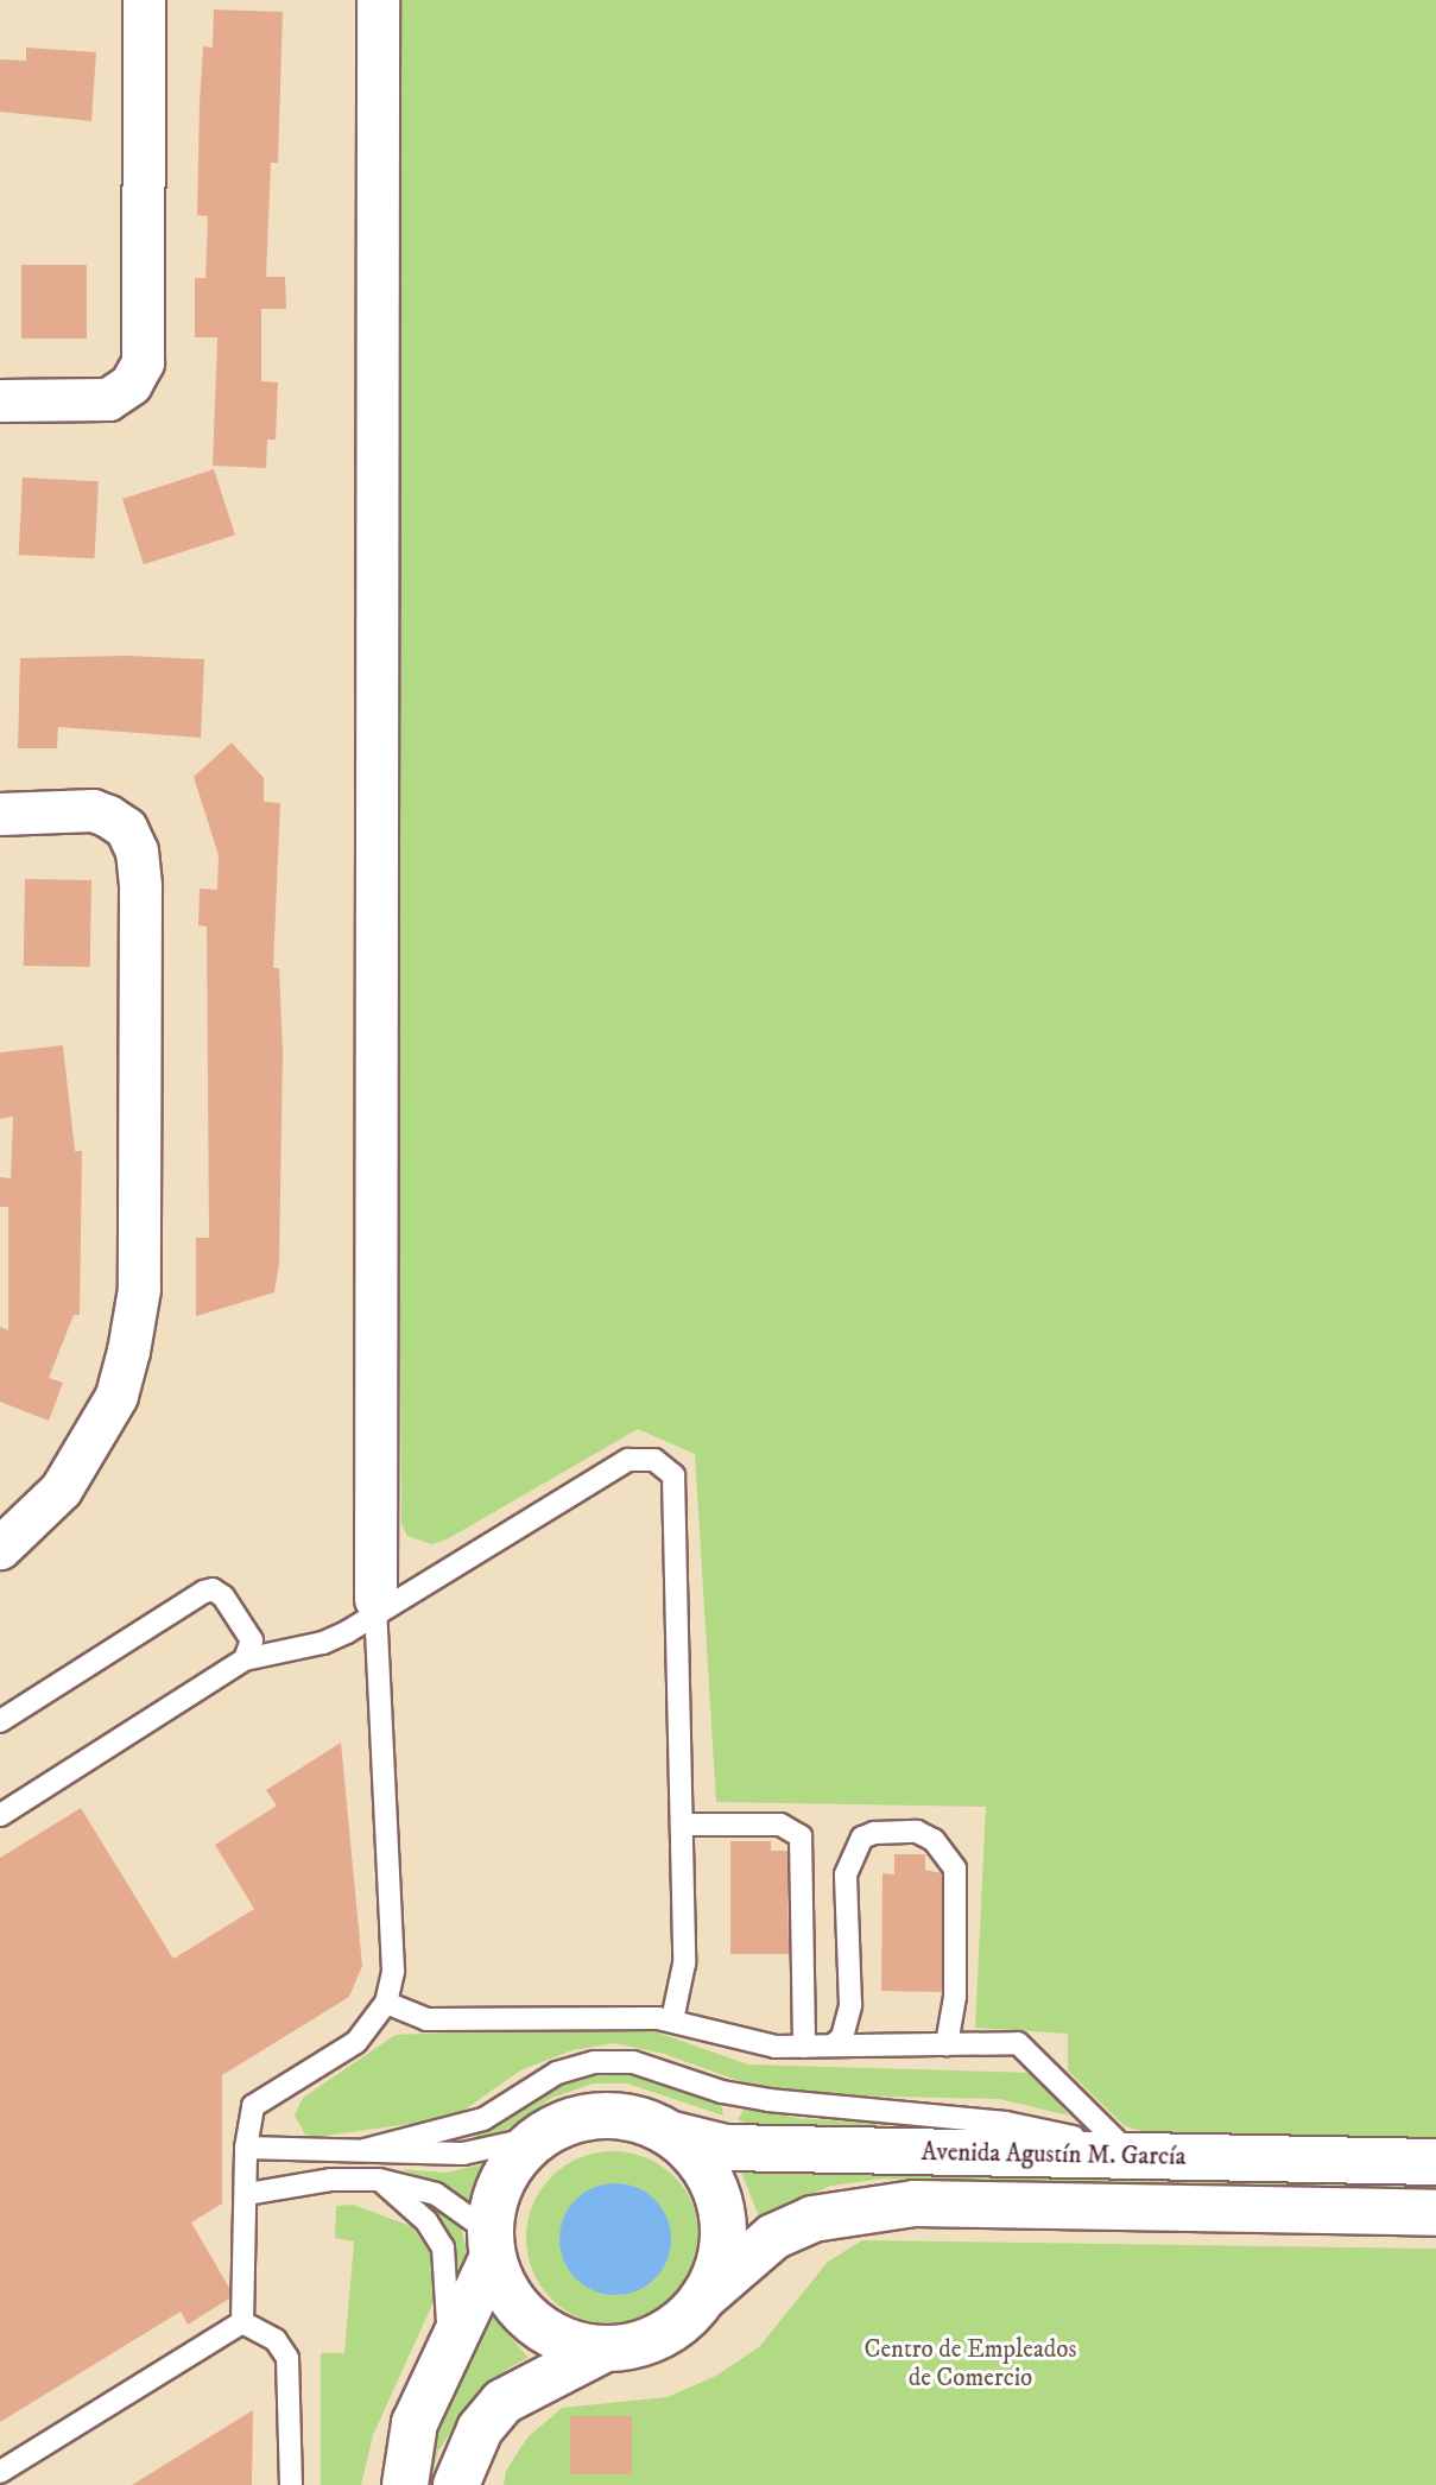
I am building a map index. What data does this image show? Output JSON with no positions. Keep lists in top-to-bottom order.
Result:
{
  "streets": {
    "main road": ["Avenida Agustín M. García"]
  },
  "parks": ["Centro de Empleados de Comercio"]
}
